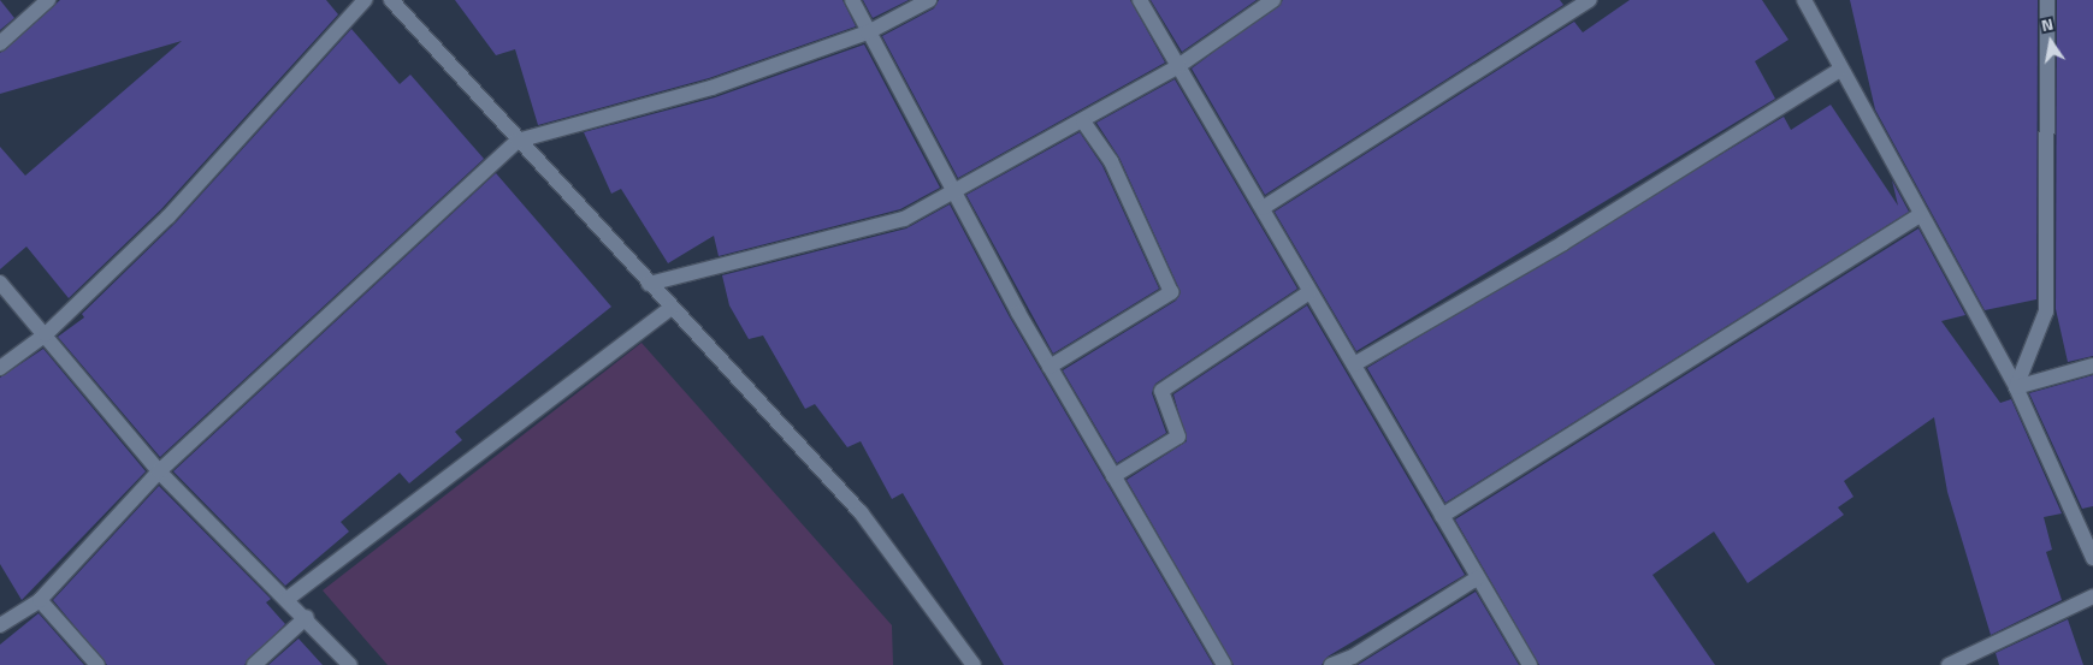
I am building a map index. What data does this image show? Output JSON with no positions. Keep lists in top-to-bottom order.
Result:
{
  "north": "top"
}
